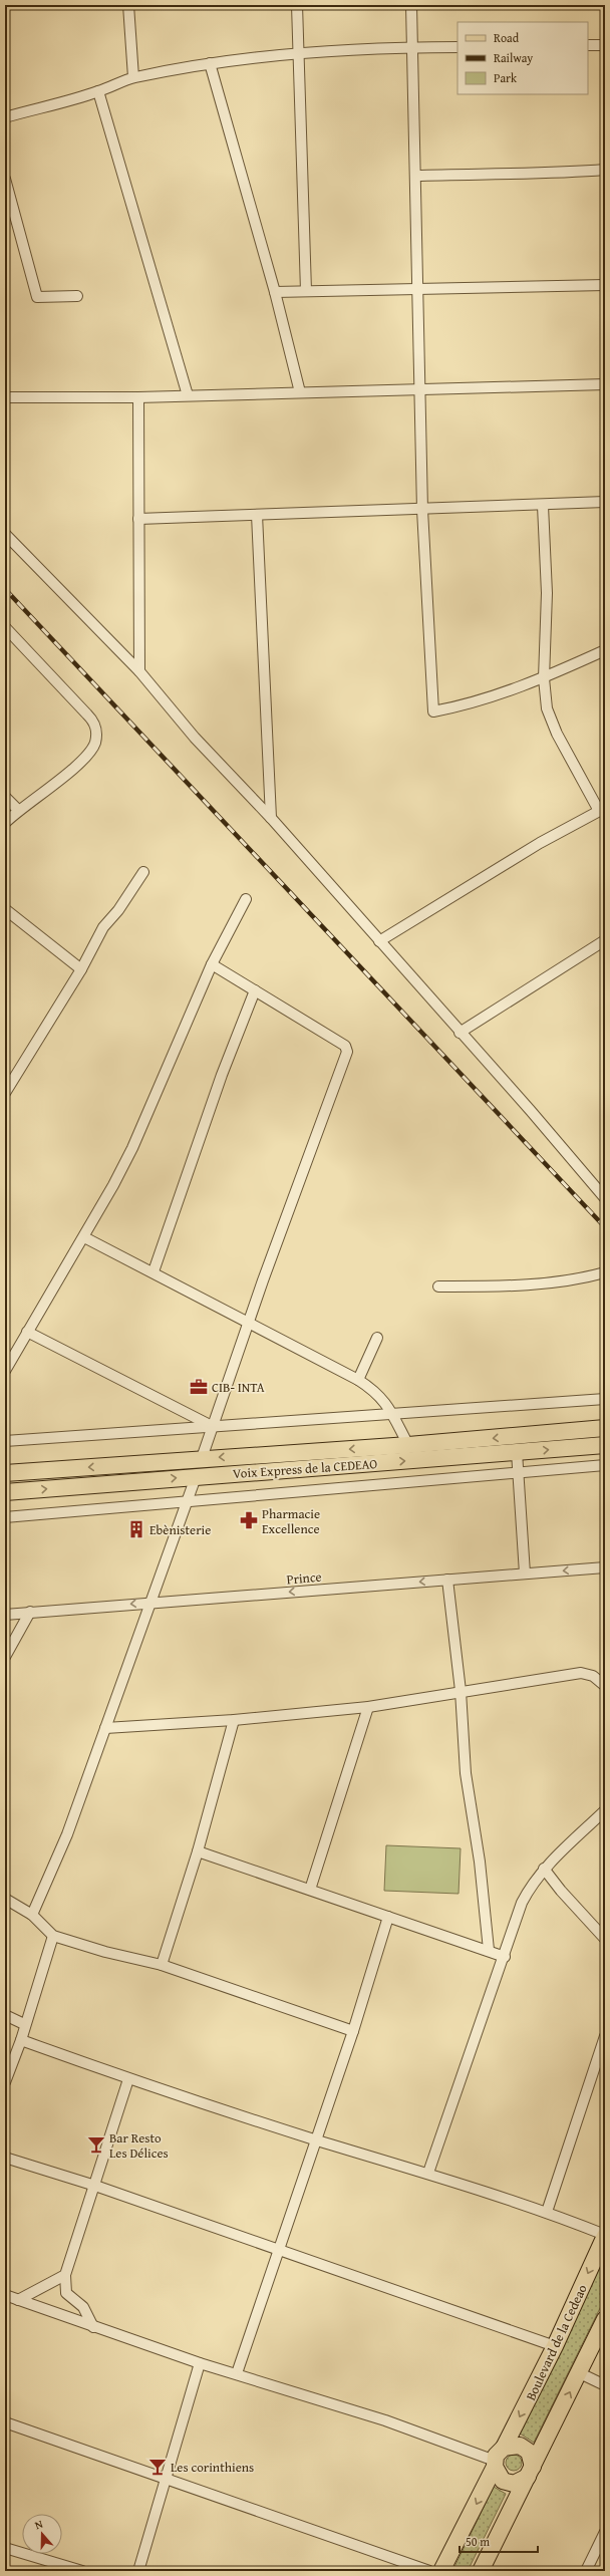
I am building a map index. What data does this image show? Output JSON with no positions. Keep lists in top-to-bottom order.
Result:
{
  "streets": {
    "main road": ["Voix Express de la CEDEAO", "Boulevard de la Cedeao"],
    "street": ["Prince"]
  },
  "one_way": ["Prince"],
  "places": {
    "office": ["CIB- INTA"],
    "pharmacy": ["Pharmacie Excellence"],
    "building": ["Ebènisterie"],
    "bar": ["Bar Resto Les Délices", "Les corinthiens"]
  },
  "legend": ["Road", "Railway", "Park"],
  "scale_bar": "50 m",
  "north": "top"
}
